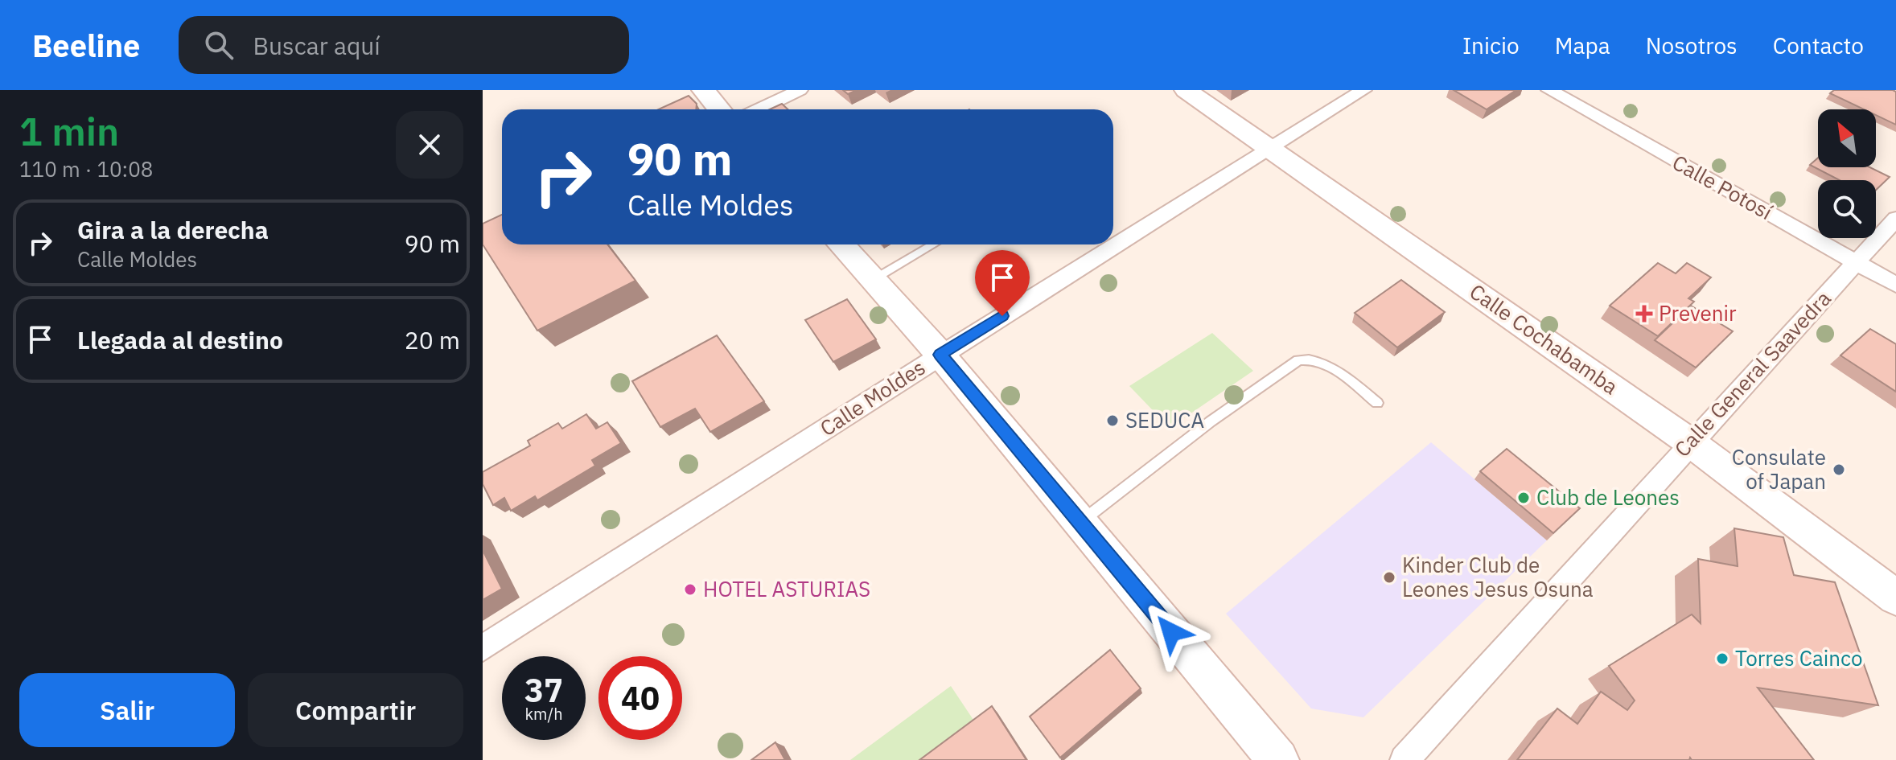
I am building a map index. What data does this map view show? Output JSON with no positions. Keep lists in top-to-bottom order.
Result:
{
  "streets": {
    "street": [
      "Calle Potosí",
      "Calle Cochabamba",
      "Calle General Saavedra",
      "Calle Moldes"
    ]
  },
  "crossings": [
    ["Calle Potosí", "Calle General Saavedra"],
    ["Calle Cochabamba", "Calle General Saavedra"],
    ["Calle Cochabamba", "Calle Moldes"]
  ],
  "places": {
    "health": ["Prevenir"],
    "other": [
      "SEDUCA",
      "Consulate of Japan",
      "Club de Leones",
      "Kinder Club de Leones Jesus Osuna",
      "HOTEL ASTURIAS",
      "Torres Cainco"
    ]
  },
  "north": "top left",
  "page": {
    "header": "Beeline",
    "search": "Buscar aquí",
    "nav": [
      "Inicio",
      "Mapa",
      "Nosotros",
      "Contacto"
    ],
    "heading": ["1 min", "110 m · 10:08"],
    "turn": ["90 m", "Calle Moldes"],
    "list": [
      {
        "name": "Gira a la derecha",
        "note": "Calle Moldes",
        "value": "90 m"
      },
      {
        "name": "Llegada al destino",
        "value": "20 m"
      }
    ],
    "speed": "37 km/h",
    "limit": "40",
    "buttons": ["Salir", "Compartir"]
  }
}
